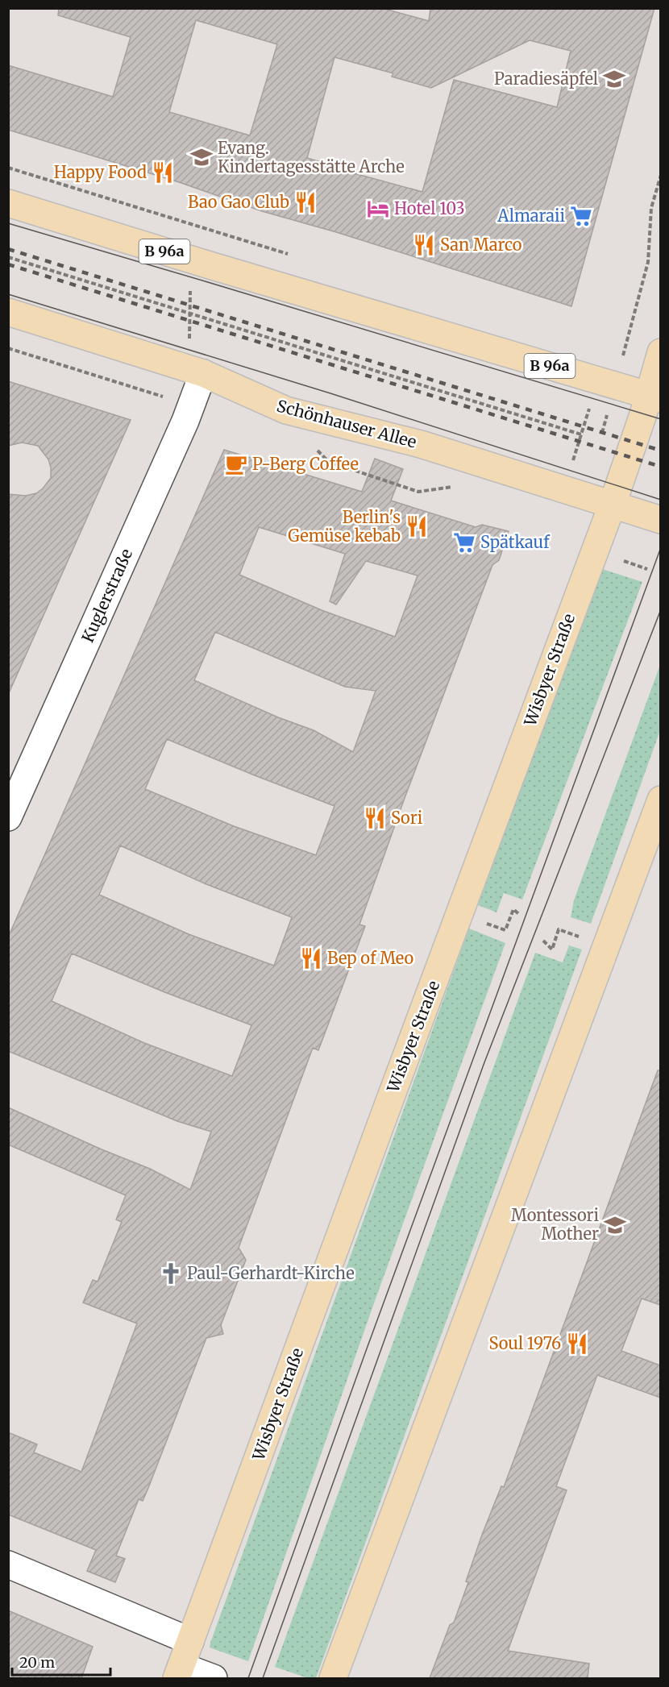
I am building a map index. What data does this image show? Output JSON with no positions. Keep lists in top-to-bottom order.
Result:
{
  "streets": {
    "main road": ["B 96a", "Schönhauser Allee", "Wisbyer Straße"],
    "street": ["Kuglerstraße"]
  },
  "crossings": [
    ["B 96a", "Wisbyer Straße"],
    ["Schönhauser Allee", "Kuglerstraße"],
    ["Schönhauser Allee", "Wisbyer Straße"]
  ],
  "places": {
    "school or university": ["Paradiesäpfel", "Evang. Kindertagesstätte Arche", "Montessori Mother"],
    "restaurant": [
      "Happy Food",
      "Bao Gao Club",
      "San Marco",
      "Berlin's Gemüse kebab",
      "Sori",
      "Bep of Meo",
      "Soul 1976"
    ],
    "hotel": ["Hotel 103"],
    "supermarket": ["Almaraii", "Spätkauf"],
    "cafe": ["P-Berg Coffee"],
    "church": ["Paul-Gerhardt-Kirche"]
  },
  "scale_bar": "20 m"
}
